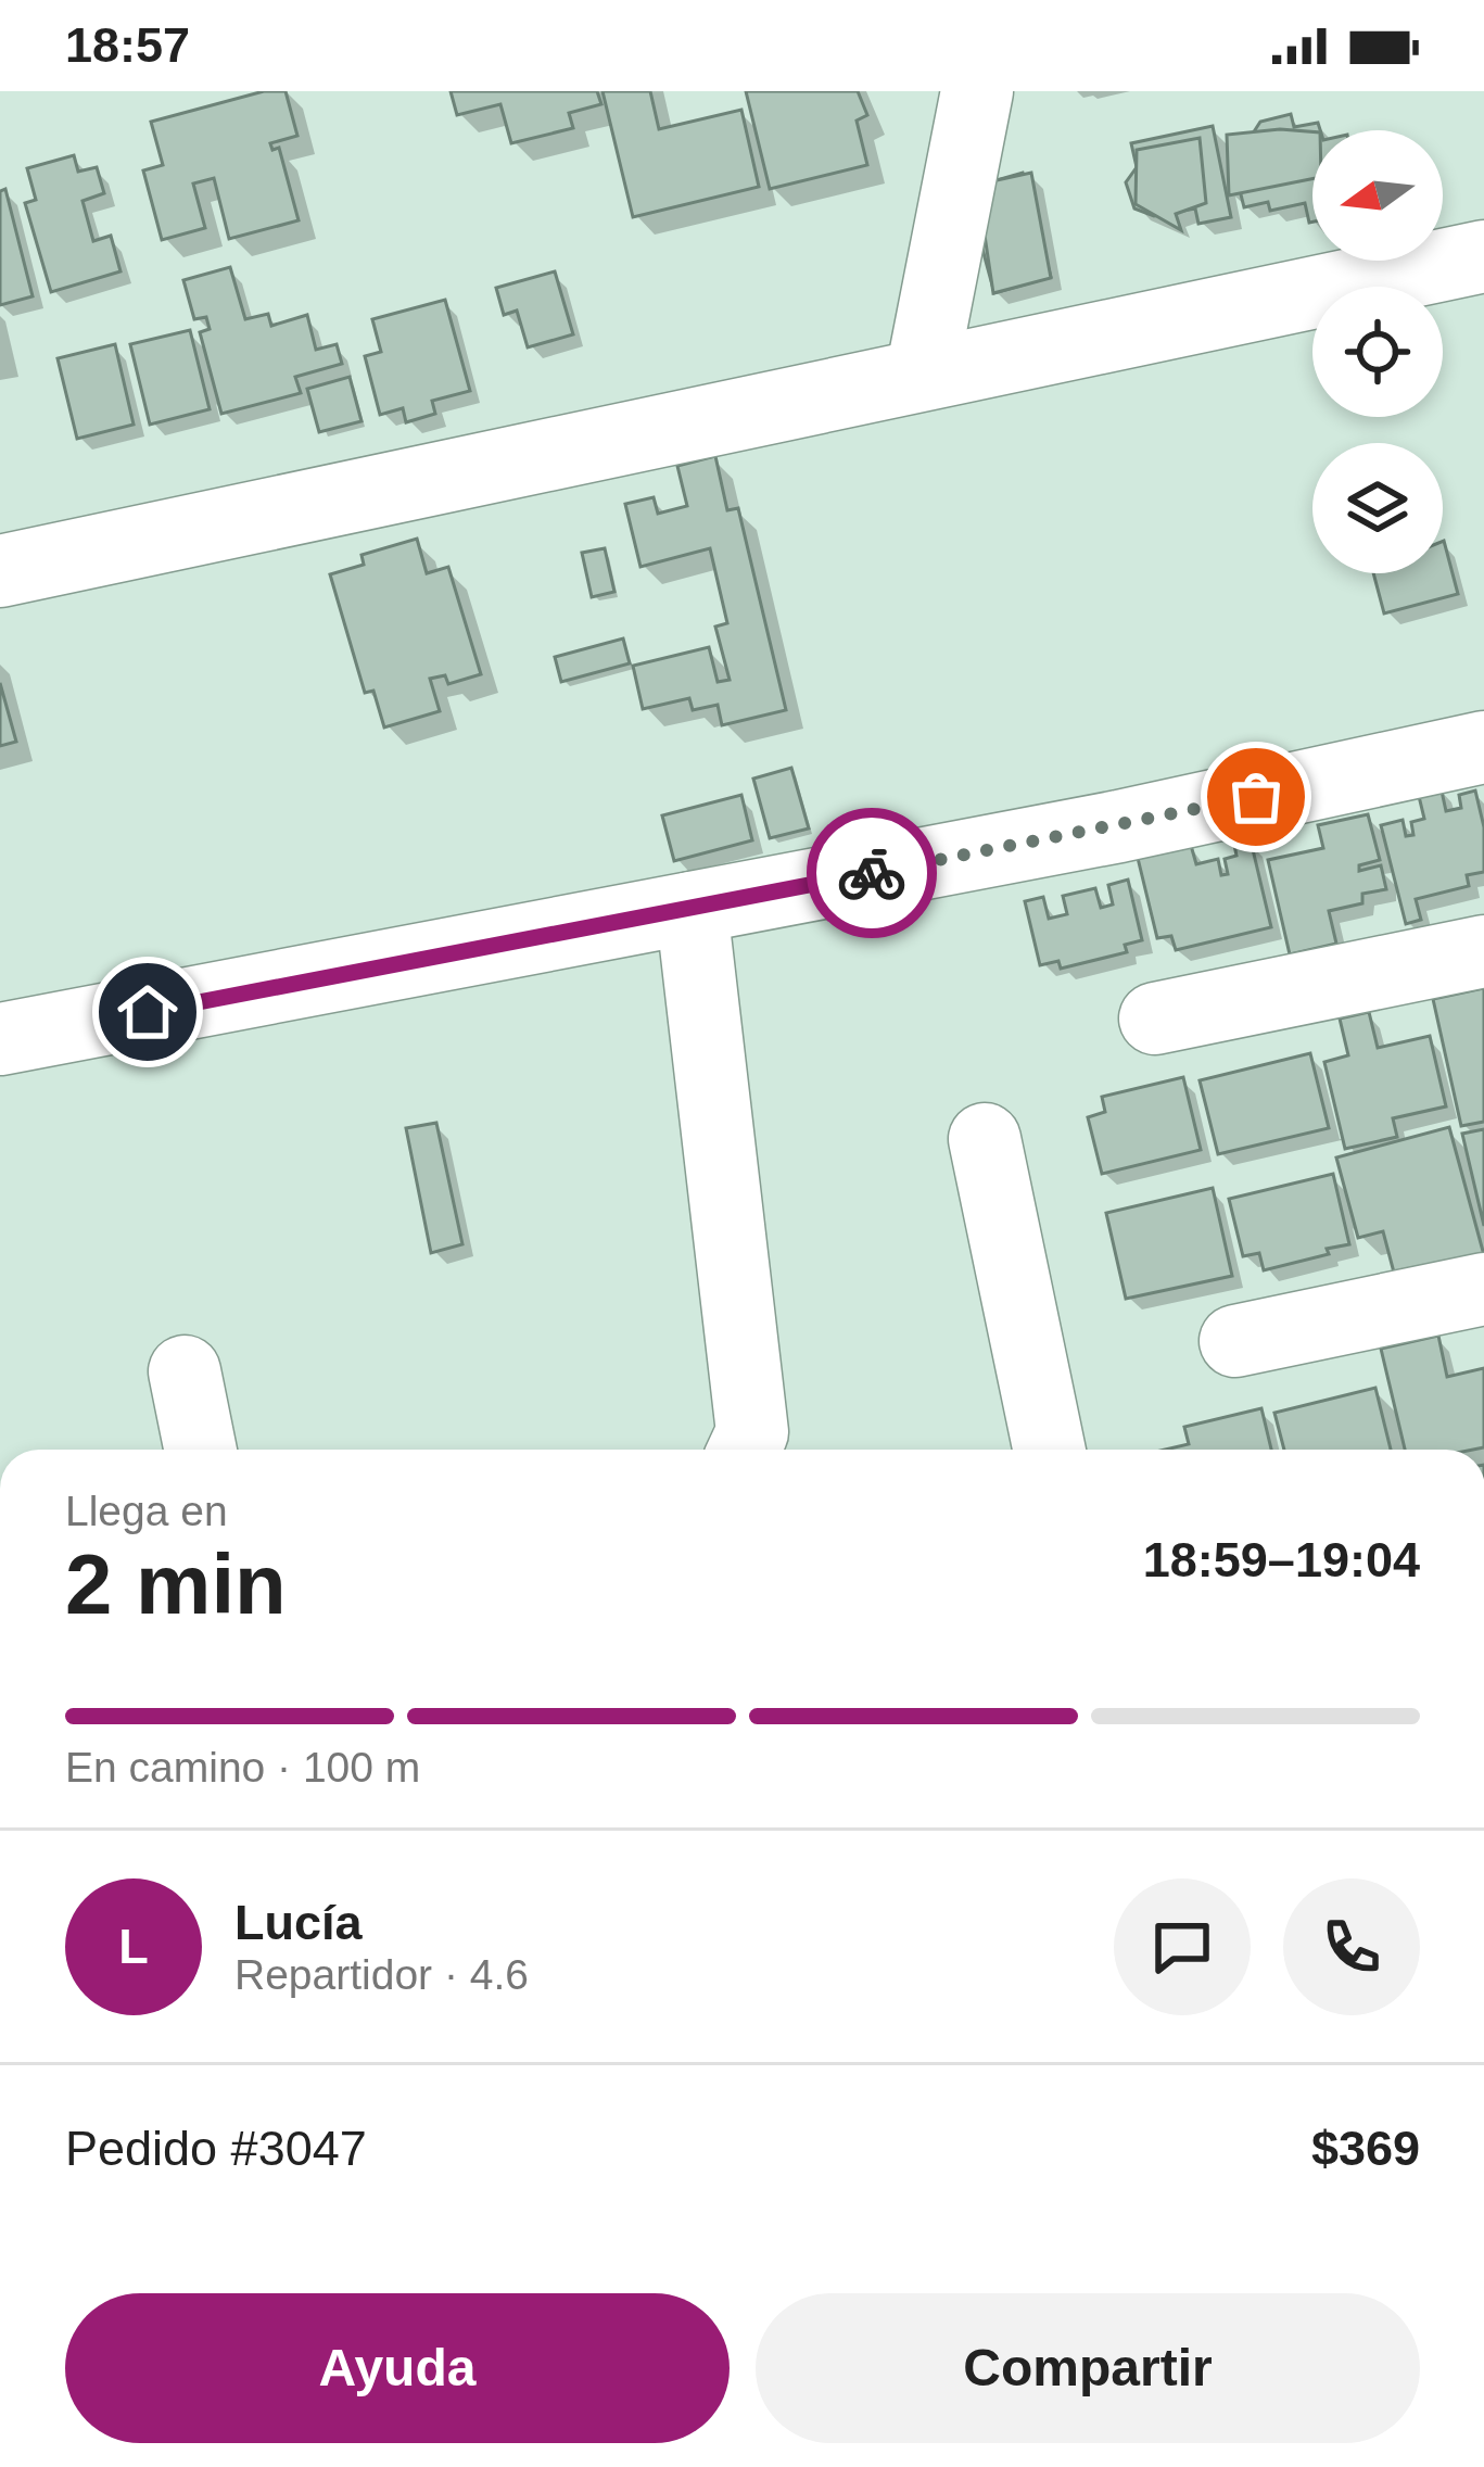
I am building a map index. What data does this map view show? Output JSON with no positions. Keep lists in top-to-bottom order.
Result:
{
  "north": "left",
  "page": {
    "status": "18:57",
    "heading": ["2 min", "Llega en", "18:59–19:04"],
    "panel": [
      "Lucía",
      "Repartidor · 4.6",
      "Pedido #3047",
      "$369"
    ],
    "bar": "En camino · 100 m",
    "round": "L",
    "buttons": ["Ayuda", "Compartir"]
  }
}
